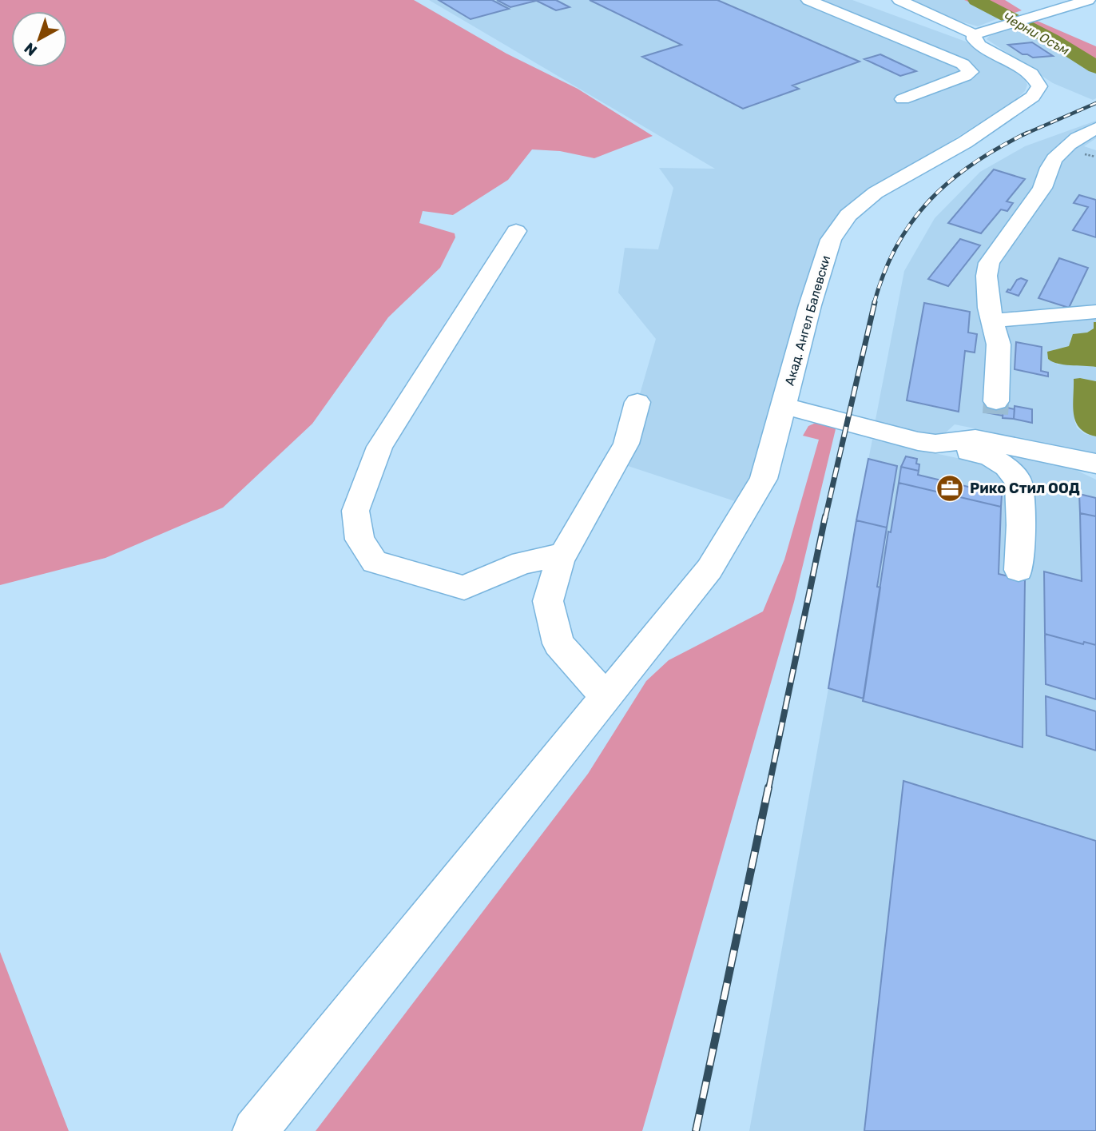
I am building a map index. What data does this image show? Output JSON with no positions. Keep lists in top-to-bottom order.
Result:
{
  "streets": {
    "street": ["Акад. Ангел Балевски"]
  },
  "water": ["Черни Осъм"],
  "places": {
    "office": ["Рико Стил ООД"]
  },
  "north": "bottom left"
}
